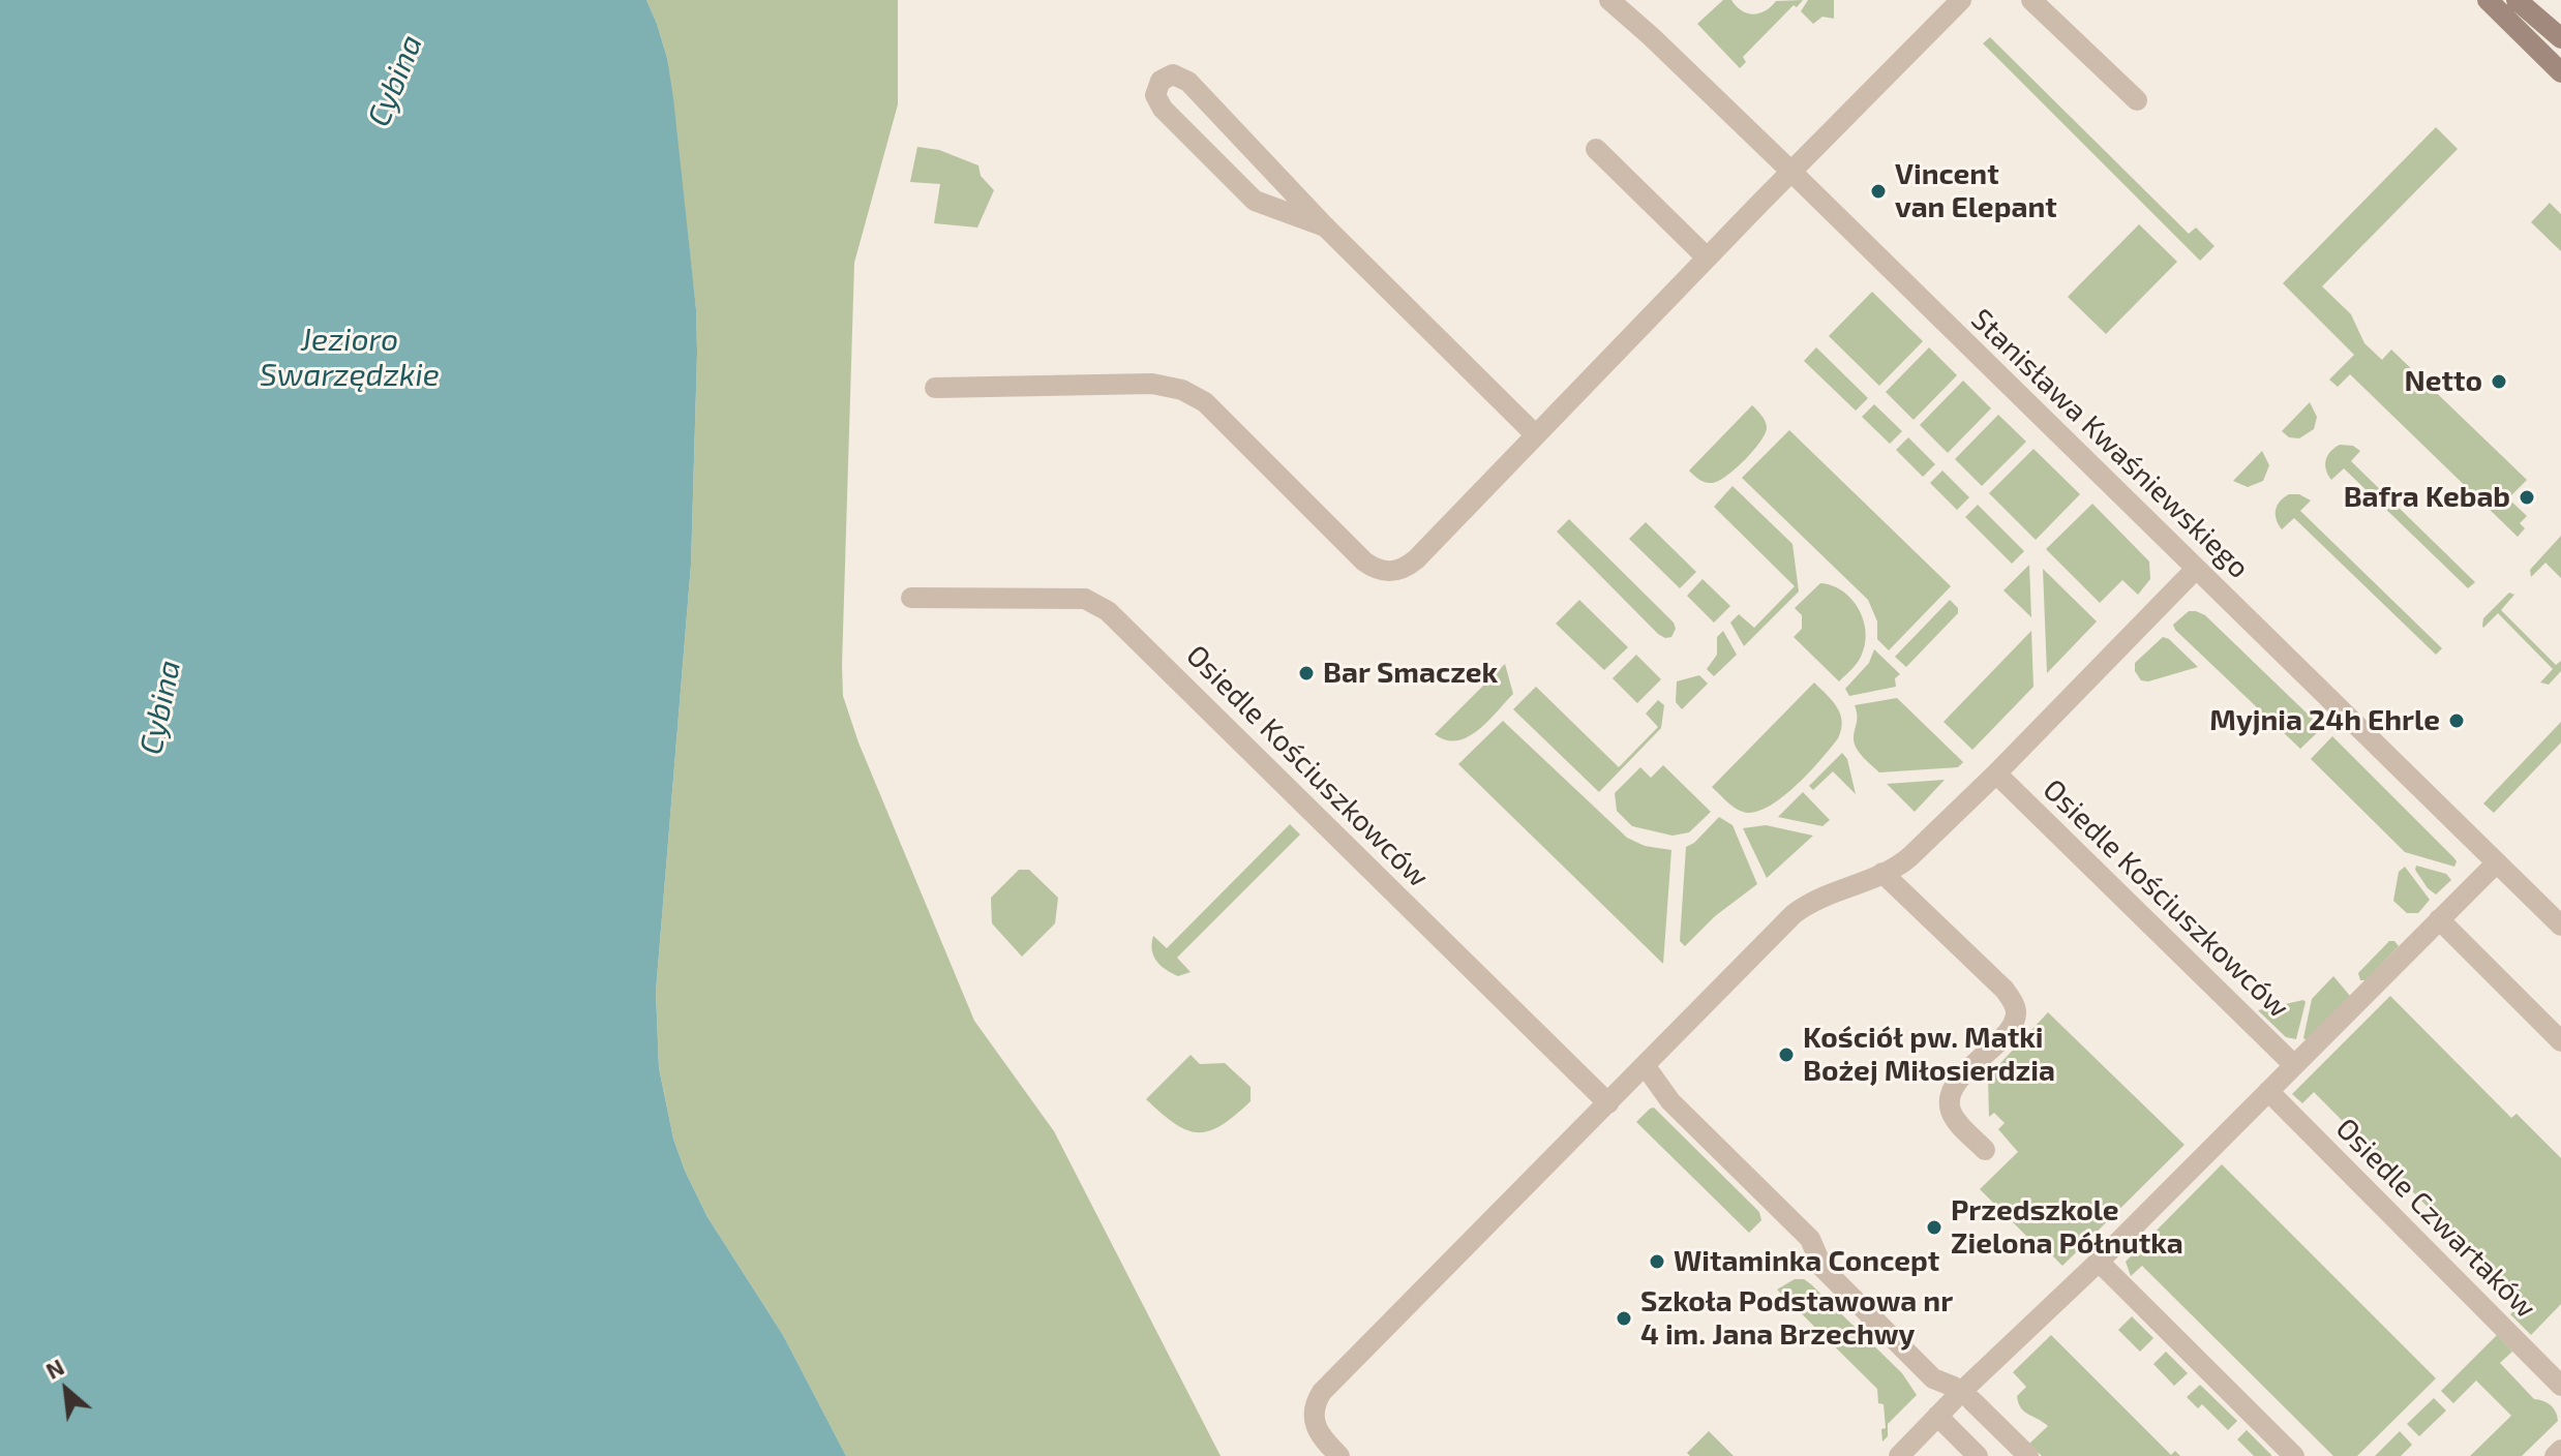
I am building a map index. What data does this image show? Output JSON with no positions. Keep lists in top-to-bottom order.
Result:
{
  "streets": {
    "street": ["Stanisława Kwaśniewskiego", "Osiedle Kościuszkowców", "Osiedle Czwartaków"]
  },
  "water": ["Cybina", "Jezioro Swarzędzkie"],
  "places": [
    "Vincent van Elepant",
    "Netto",
    "Bafra Kebab",
    "Bar Smaczek",
    "Myjnia 24h Ehrle",
    "Kościół pw. Matki Bożej Miłosierdzia",
    "Przedszkole Zielona Półnutka",
    "Witaminka Concept",
    "Szkoła Podstawowa nr 4 im. Jana Brzechwy"
  ],
  "north": "top left"
}
